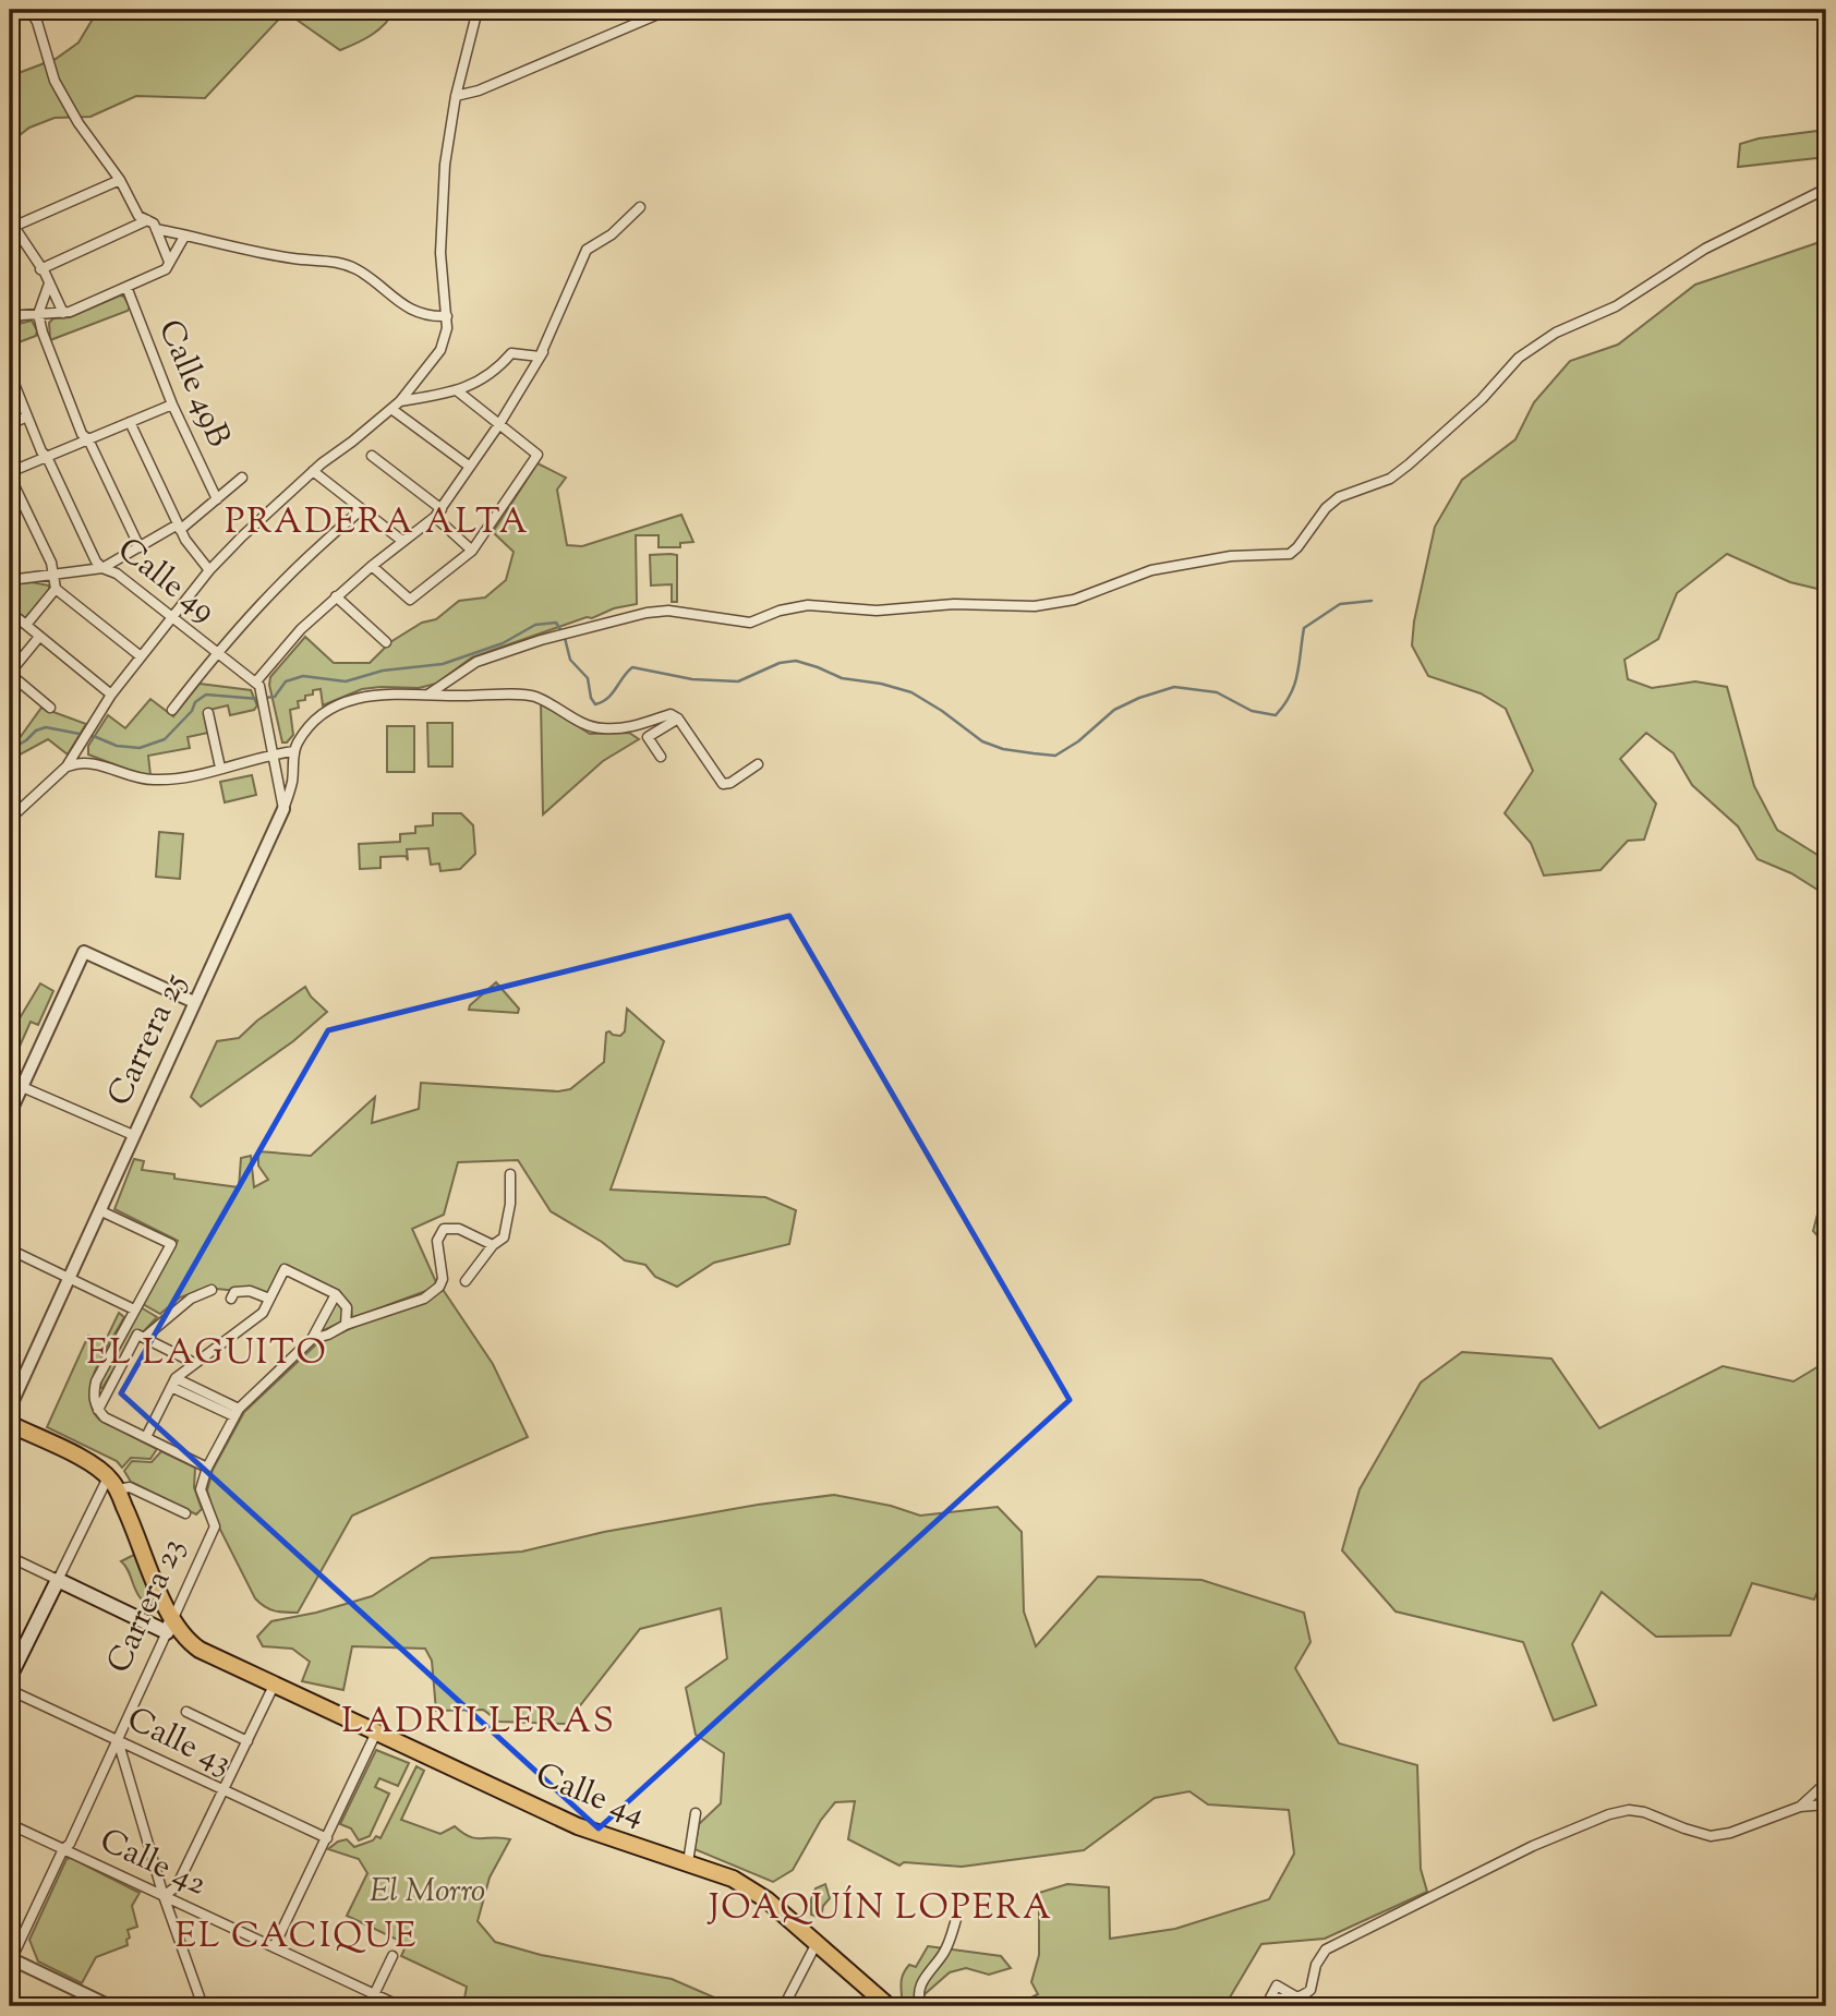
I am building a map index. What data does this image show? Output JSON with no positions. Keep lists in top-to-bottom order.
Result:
{
  "streets": {
    "highway": ["Calle 44"],
    "street": [
      "Calle 49B",
      "Calle 49",
      "Carrera 25",
      "Carrera 23",
      "Calle 43",
      "Calle 42"
    ]
  },
  "crossings": [
    ["Carrera 23", "Calle 43"],
    ["Carrera 23", "Calle 44"],
    ["Carrera 23", "Calle 42"]
  ],
  "districts": [
    "PRADERA ALTA",
    "EL LAGUITO",
    "LADRILLERAS",
    "JOAQUÍN LOPERA",
    "EL CACIQUE"
  ],
  "parks": ["El Morro"]
}
